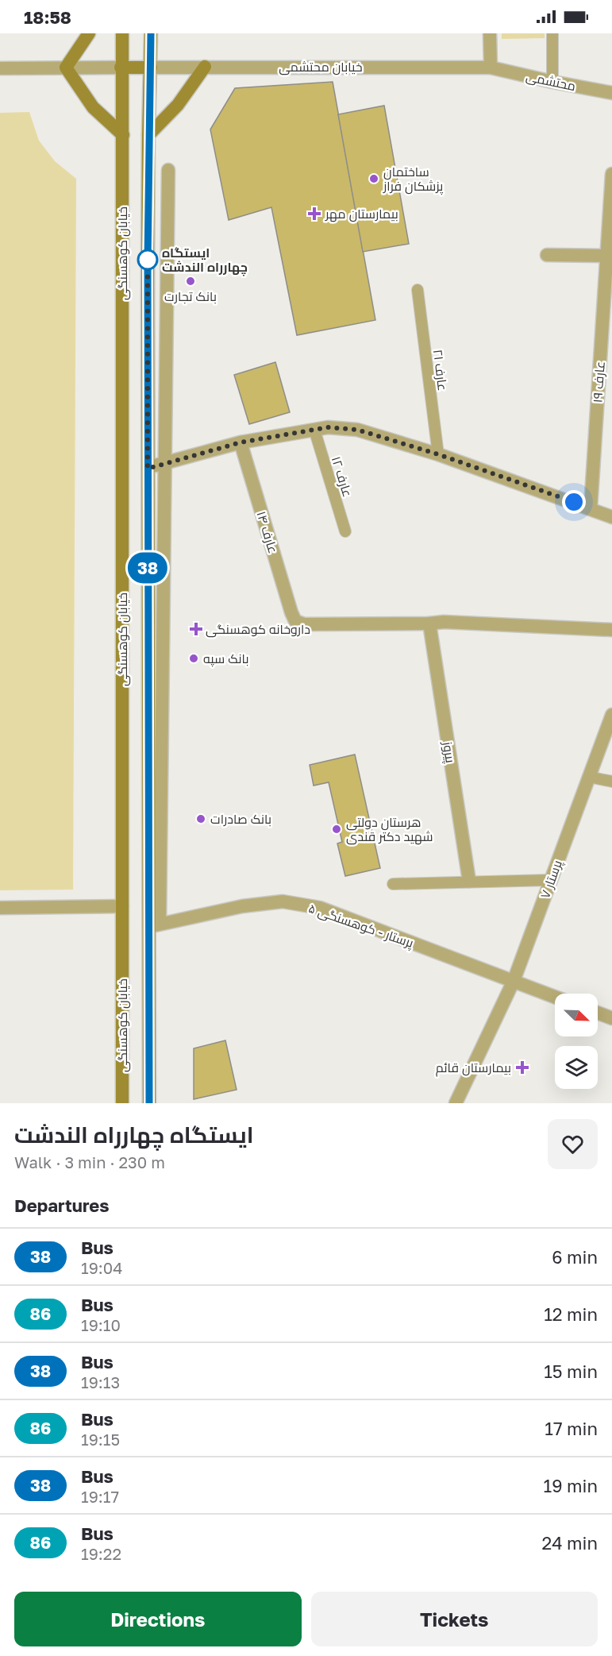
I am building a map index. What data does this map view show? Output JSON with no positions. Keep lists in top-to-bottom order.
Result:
{
  "streets": {
    "main road": ["خیابان کوهسنگی"],
    "street": [
      "خیابان محتشمی",
      "محتشمی",
      "عارف ۱۹",
      "عارف ۱۴",
      "پیروز",
      "پرستار ۷",
      "پرستار - کوهسنگی ۵"
    ],
    "lane": ["عارف ۲۱", "عارف ۱۲"]
  },
  "crossings": [
    ["خیابان محتشمی", "محتشمی"],
    ["خیابان محتشمی", "خیابان کوهسنگی"],
    ["خیابان کوهسنگی", "پرستار - کوهسنگی ۵"],
    ["عارف ۱۴", "پیروز"],
    ["پرستار ۷", "پرستار - کوهسنگی ۵"]
  ],
  "places": {
    "other": [
      "ساختمان پزشکان فراز",
      "ایستگاه چهارراه الندشت",
      "بانک تجارت",
      "بانک سپه",
      "بانک صادرات",
      "هرستان دولتی شهید دکتر قندی"
    ],
    "health": ["بیمارستان مهر", "داروخانه کوهسنگی", "بیمارستان قائم"]
  },
  "lines": ["bus line 38"],
  "north": "bottom right",
  "page": {
    "status": "18:58",
    "on_map": "38",
    "heading": [
      ["ایستگاه چهارراه الندشت", "Walk · 3 min · 230 m"],
      "Departures"
    ],
    "list": [
      {
        "mark": "38",
        "name": "Bus",
        "note": "19:04",
        "value": "6 min"
      },
      {
        "mark": "86",
        "name": "Bus",
        "note": "19:10",
        "value": "12 min"
      },
      {
        "mark": "38",
        "name": "Bus",
        "note": "19:13",
        "value": "15 min"
      },
      {
        "mark": "86",
        "name": "Bus",
        "note": "19:15",
        "value": "17 min"
      },
      {
        "mark": "38",
        "name": "Bus",
        "note": "19:17",
        "value": "19 min"
      },
      {
        "mark": "86",
        "name": "Bus",
        "note": "19:22",
        "value": "24 min"
      }
    ],
    "buttons": ["Directions", "Tickets"]
  }
}
